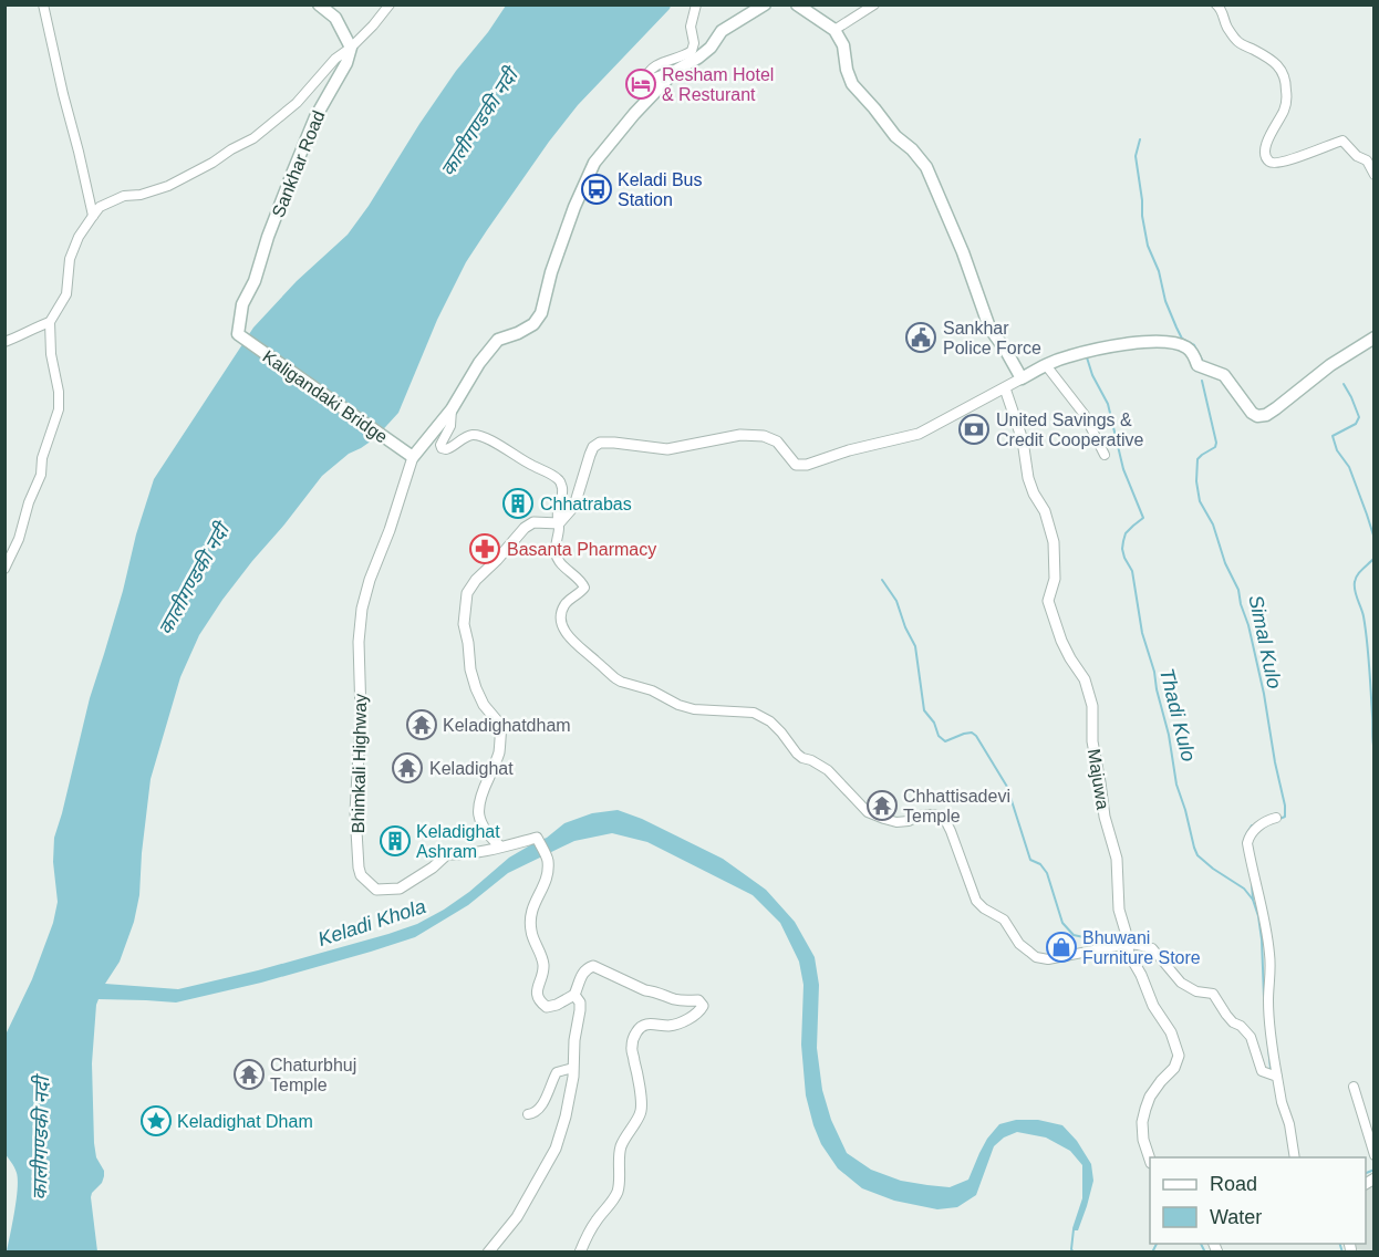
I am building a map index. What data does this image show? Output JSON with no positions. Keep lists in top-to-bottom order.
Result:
{
  "streets": {
    "main road": ["Sankhar Road", "Kaligandaki Bridge"],
    "street": ["Bhimkali Highway", "Majuwa"]
  },
  "crossings": [
    ["Sankhar Road", "Kaligandaki Bridge"],
    ["Kaligandaki Bridge", "Bhimkali Highway"]
  ],
  "water": [
    "कालीगण्डकी नदी",
    "Simal Kulo",
    "Thadi Kulo",
    "Keladi Khola"
  ],
  "places": {
    "hotel": ["Resham Hotel & Resturant"],
    "bus stop": ["Keladi Bus Station"],
    "public building": ["Sankhar Police Force"],
    "bank": ["United Savings & Credit Cooperative"],
    "building": ["Chhatrabas", "Keladighat Ashram"],
    "pharmacy": ["Basanta Pharmacy"],
    "temple": [
      "Keladighatdham",
      "Keladighat",
      "Chhattisadevi Temple",
      "Chaturbhuj Temple"
    ],
    "shop": ["Bhuwani Furniture Store"],
    "place": ["Keladighat Dham"]
  },
  "legend": ["Road", "Water"]
}
